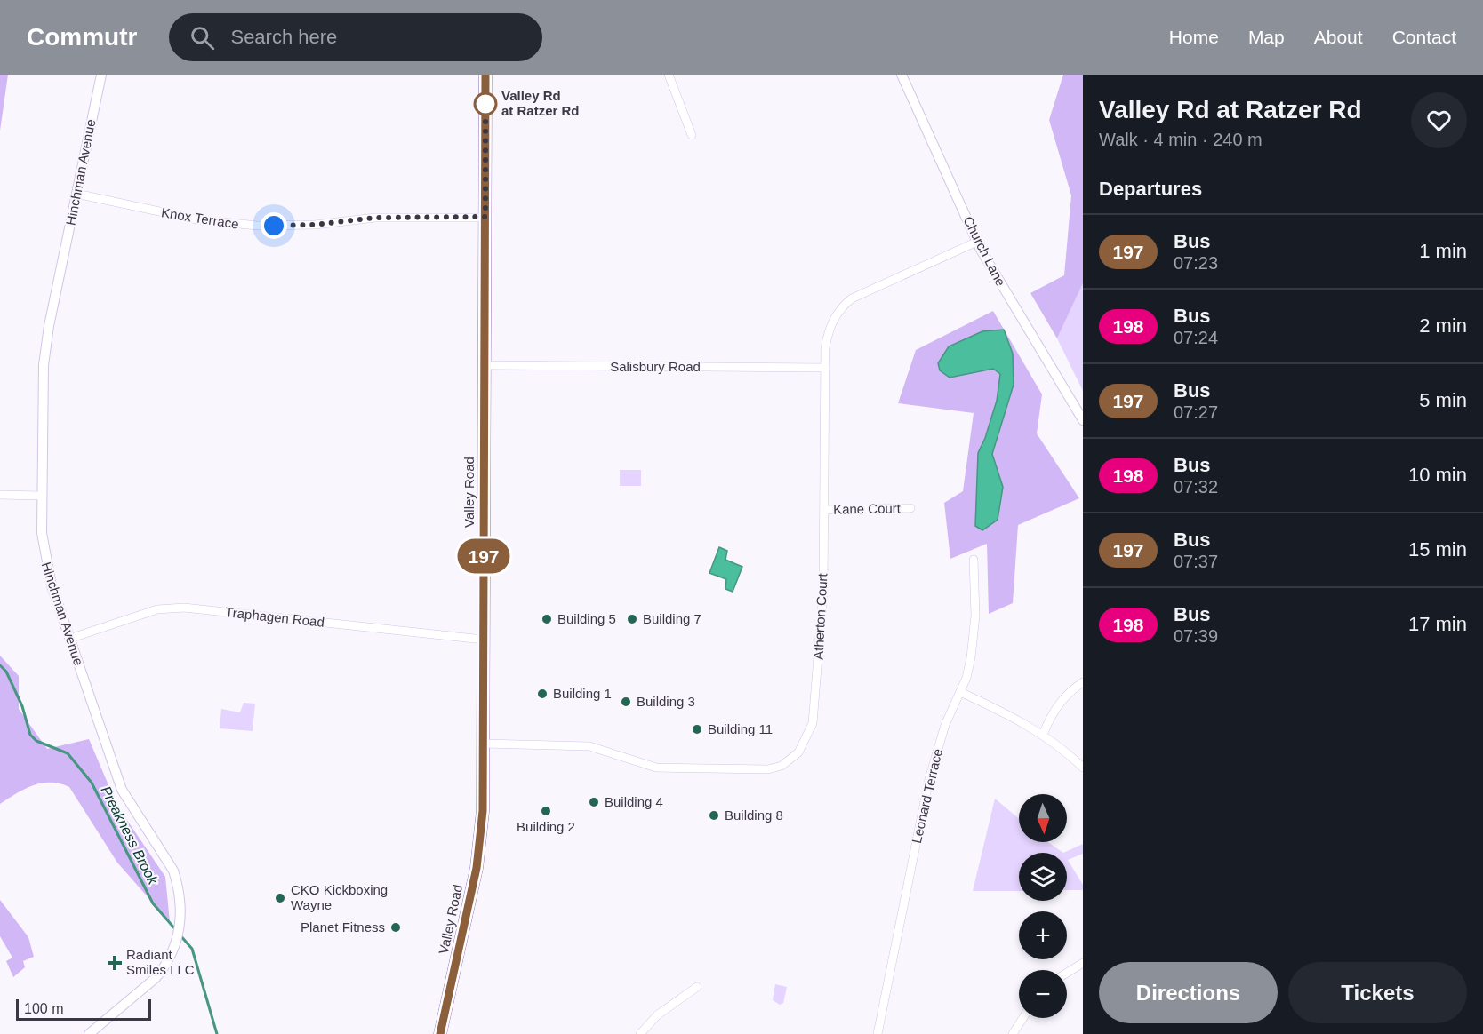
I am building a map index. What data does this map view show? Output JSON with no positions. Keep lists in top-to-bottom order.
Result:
{
  "streets": {
    "main road": ["Valley Road"],
    "street": [
      "Hinchman Avenue",
      "Knox Terrace",
      "Church Lane",
      "Salisbury Road",
      "Kane Court",
      "Atherton Court",
      "Traphagen Road",
      "Leonard Terrace"
    ]
  },
  "crossings": [
    ["Hinchman Avenue", "Knox Terrace"],
    ["Hinchman Avenue", "Traphagen Road"],
    ["Knox Terrace", "Valley Road"],
    ["Church Lane", "Atherton Court"],
    ["Salisbury Road", "Valley Road"],
    ["Salisbury Road", "Atherton Court"],
    ["Valley Road", "Atherton Court"],
    ["Valley Road", "Traphagen Road"],
    ["Kane Court", "Atherton Court"]
  ],
  "water": ["Preakness Brook"],
  "places": {
    "other": [
      "Valley Rd at Ratzer Rd",
      "Building 5",
      "Building 7",
      "Building 1",
      "Building 3",
      "Building 11",
      "Building 4",
      "Building 2",
      "Building 8",
      "CKO Kickboxing Wayne",
      "Planet Fitness"
    ],
    "health": ["Radiant Smiles LLC"]
  },
  "lines": ["bus line 197"],
  "scale_bar": "100 m",
  "north": "bottom",
  "page": {
    "header": "Commutr",
    "search": "Search here",
    "nav": [
      "Home",
      "Map",
      "About",
      "Contact"
    ],
    "on_map": "197",
    "heading": [
      ["Valley Rd at Ratzer Rd", "Walk · 4 min · 240 m"],
      "Departures"
    ],
    "list": [
      {
        "mark": "197",
        "name": "Bus",
        "note": "07:23",
        "value": "1 min"
      },
      {
        "mark": "198",
        "name": "Bus",
        "note": "07:24",
        "value": "2 min"
      },
      {
        "mark": "197",
        "name": "Bus",
        "note": "07:27",
        "value": "5 min"
      },
      {
        "mark": "198",
        "name": "Bus",
        "note": "07:32",
        "value": "10 min"
      },
      {
        "mark": "197",
        "name": "Bus",
        "note": "07:37",
        "value": "15 min"
      },
      {
        "mark": "198",
        "name": "Bus",
        "note": "07:39",
        "value": "17 min"
      }
    ],
    "map_buttons": ["+", "−"],
    "buttons": ["Directions", "Tickets"],
    "scale": "100 m"
  }
}
